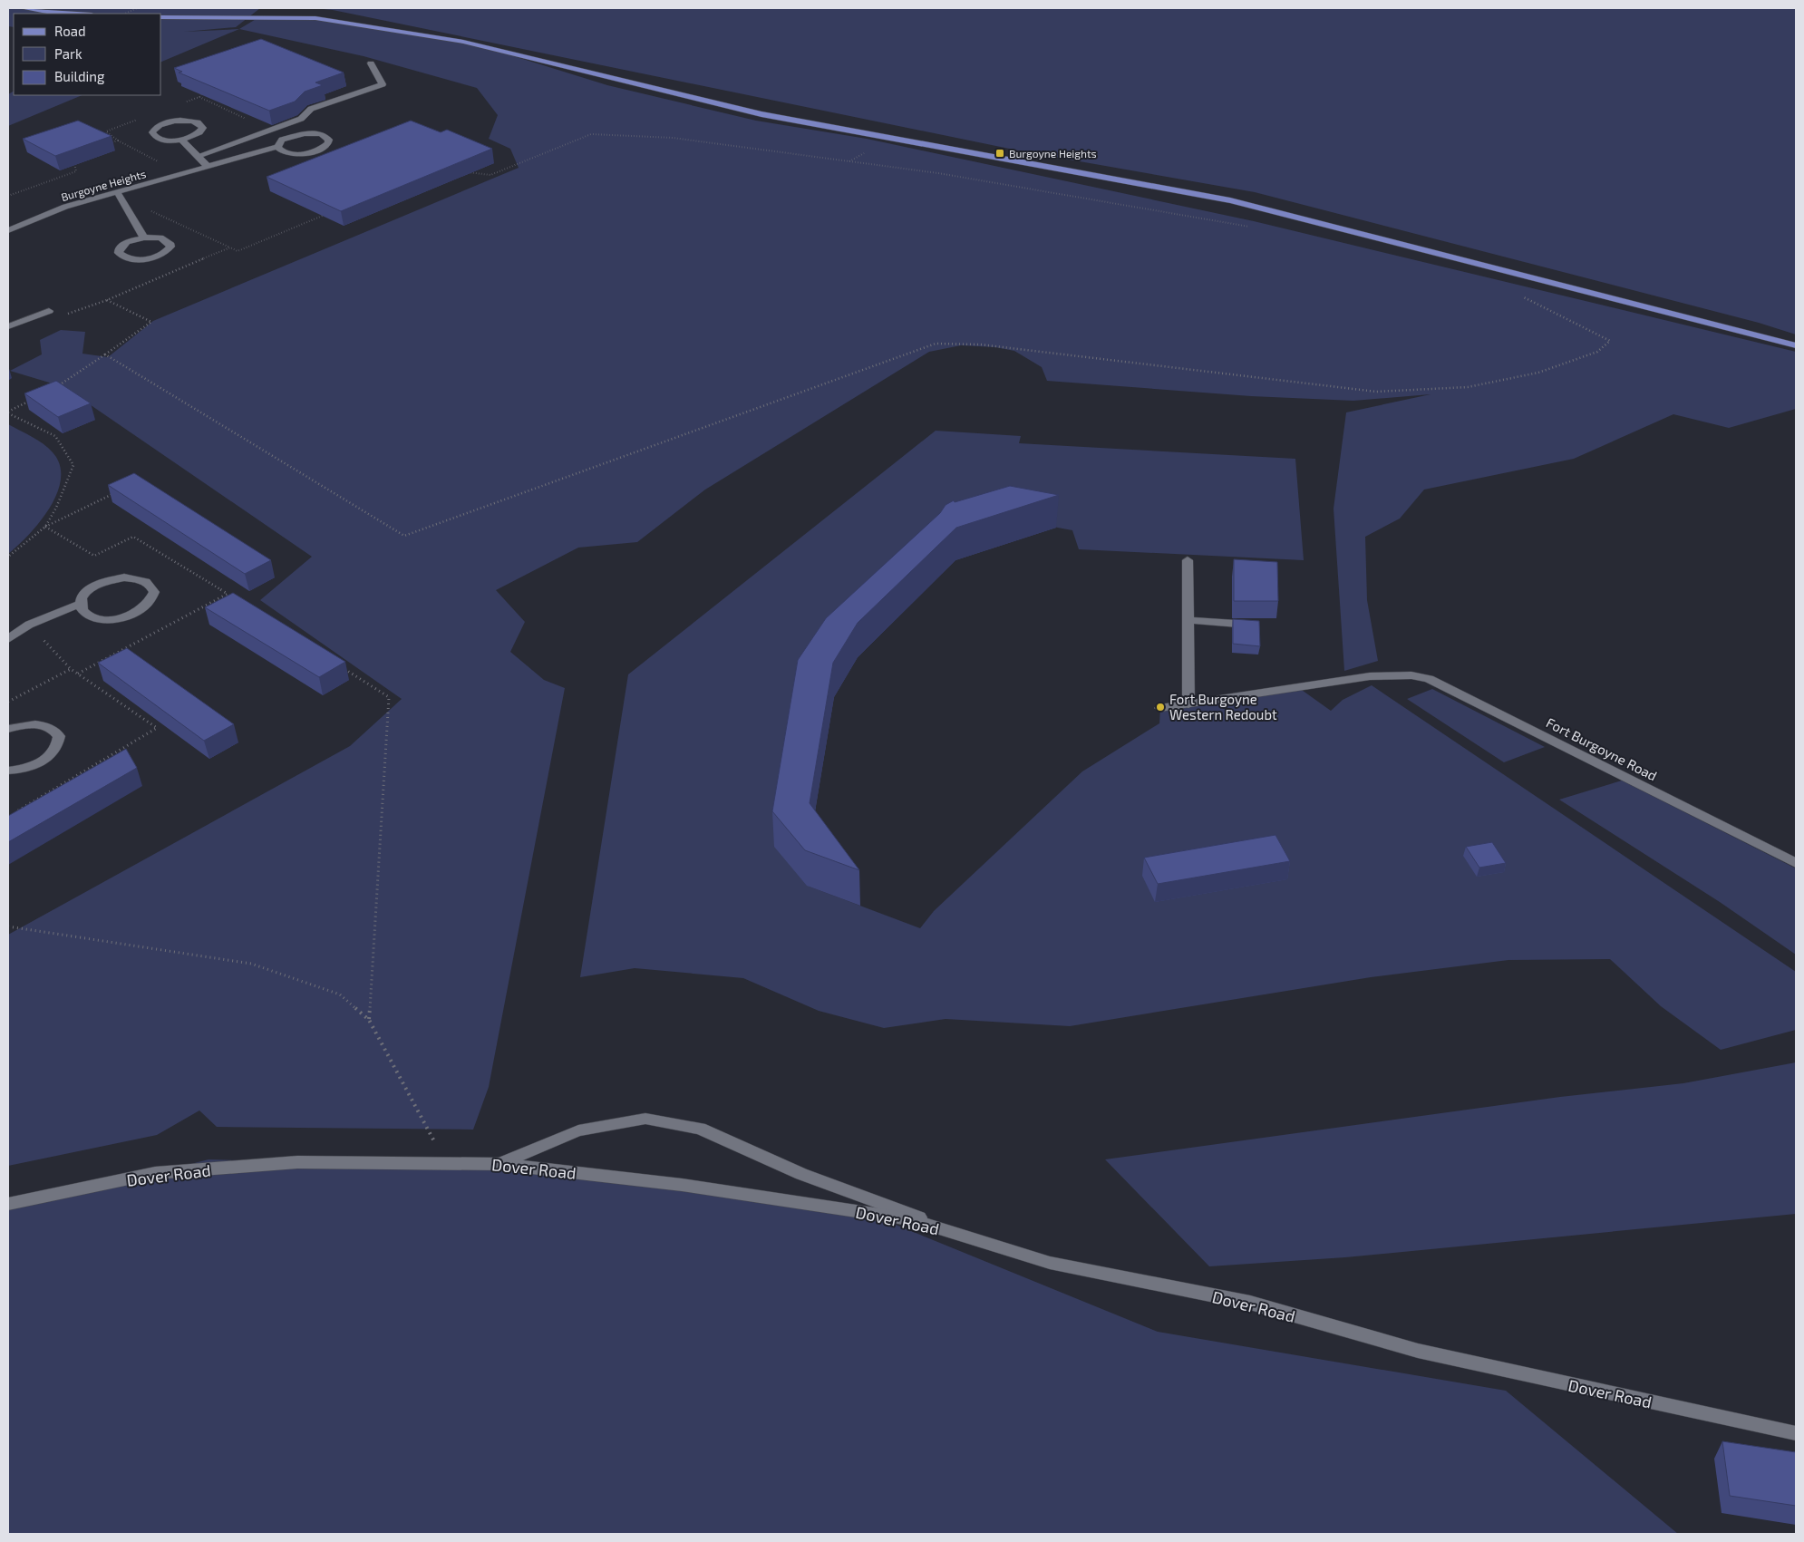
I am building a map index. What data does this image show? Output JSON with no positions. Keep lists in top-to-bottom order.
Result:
{
  "streets": {
    "street": ["Burgoyne Heights", "Fort Burgoyne Road", "Dover Road"]
  },
  "places": {
    "transit": ["Burgoyne Heights"],
    "other": ["Fort Burgoyne Western Redoubt"]
  },
  "legend": ["Road", "Park", "Building"]
}
